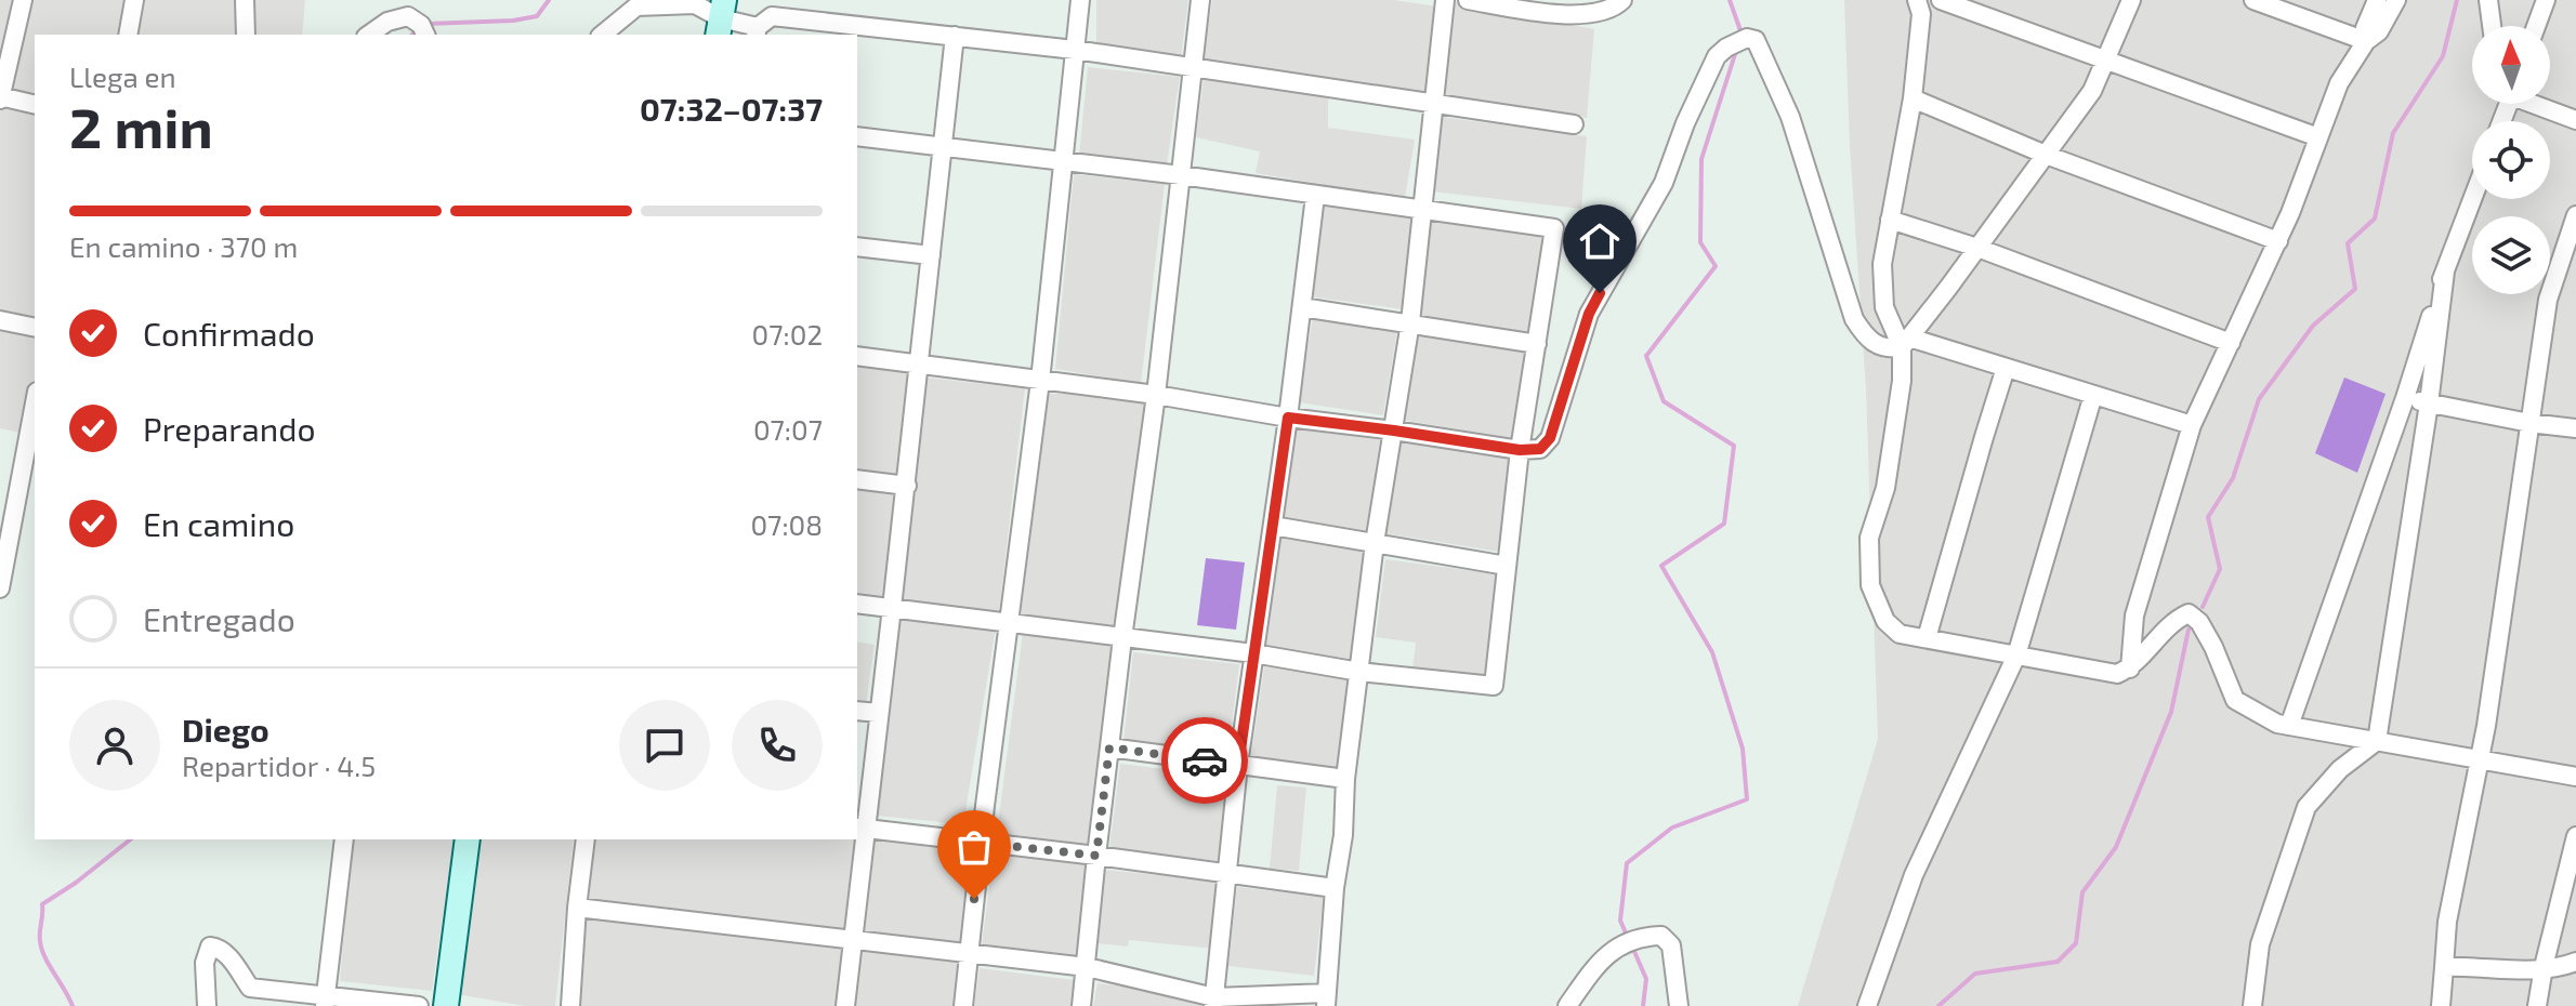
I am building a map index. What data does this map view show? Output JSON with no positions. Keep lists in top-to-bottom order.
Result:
{
  "north": "top",
  "page": {
    "heading": ["2 min", "Llega en", "07:32–07:37"],
    "panel": ["Diego", "Repartidor · 4.5"],
    "bar": "En camino · 370 m",
    "list": [
      ["Confirmado", "07:02"],
      ["Preparando", "07:07"],
      ["En camino", "07:08"],
      "Entregado"
    ]
  }
}
